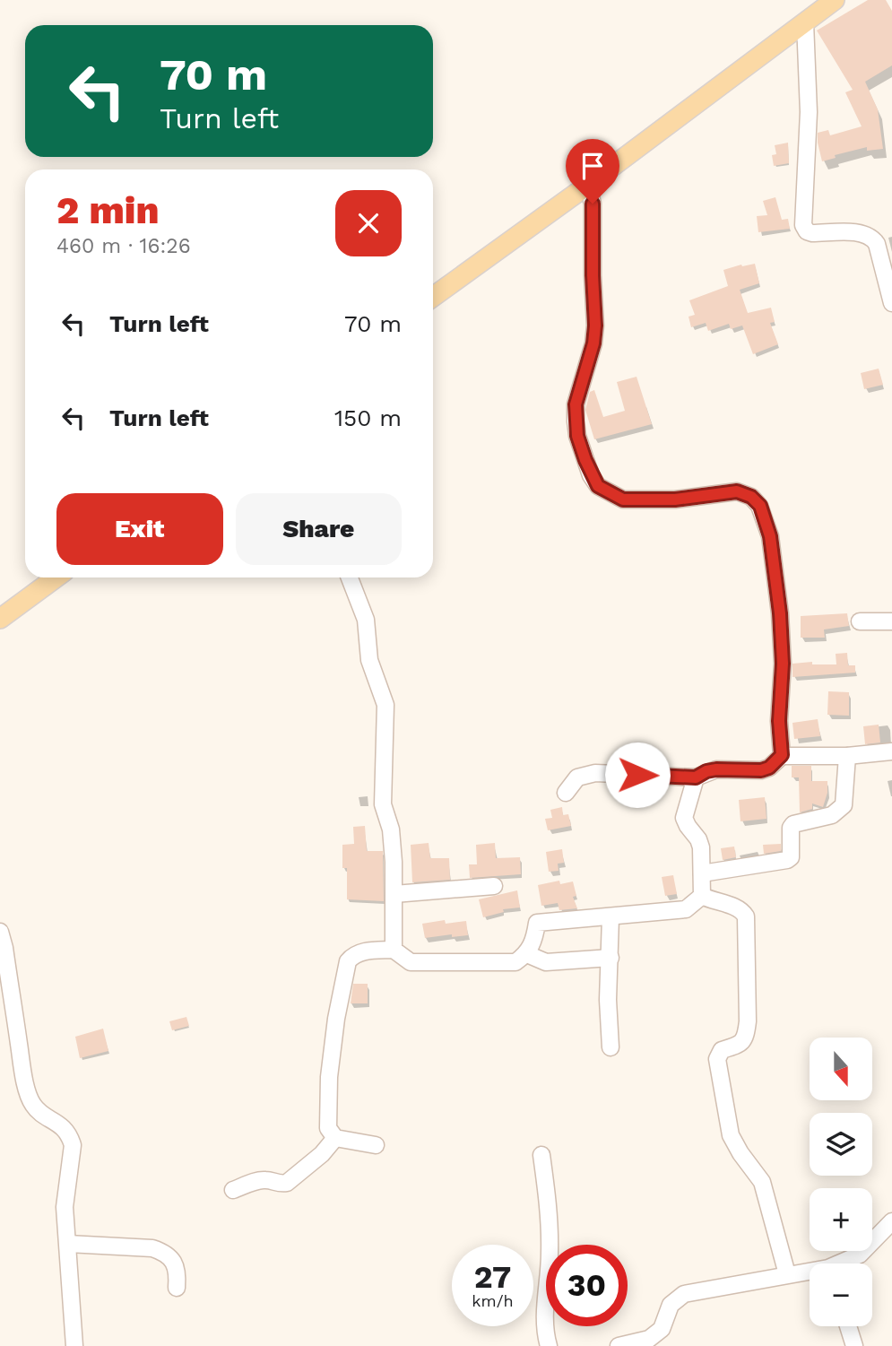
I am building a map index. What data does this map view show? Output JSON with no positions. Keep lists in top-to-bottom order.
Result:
{
  "north": "bottom",
  "page": {
    "turn": ["70 m", "Turn left"],
    "heading": ["2 min", "460 m · 16:26"],
    "list": [
      {
        "name": "Turn left",
        "value": "70 m"
      },
      {
        "name": "Turn left",
        "value": "150 m"
      }
    ],
    "buttons": ["Exit", "Share"],
    "map_buttons": ["+", "−"],
    "speed": "27 km/h",
    "limit": "30"
  }
}
